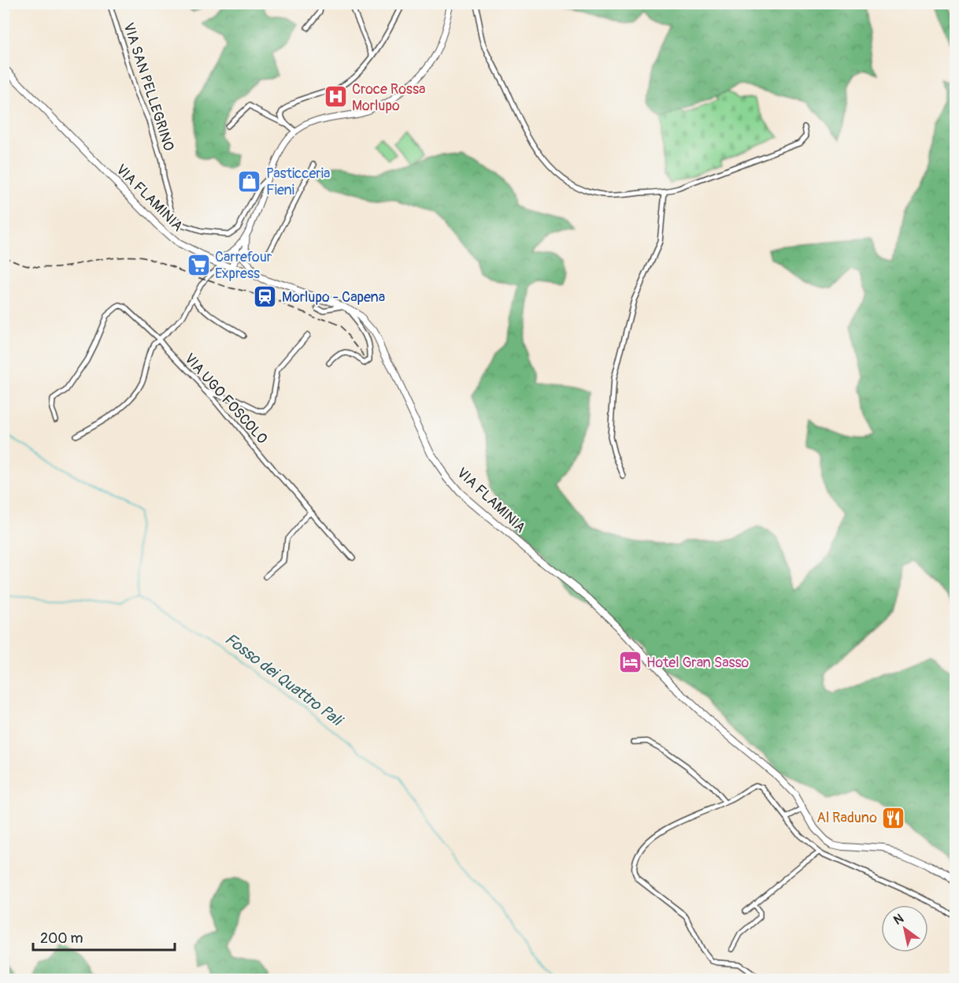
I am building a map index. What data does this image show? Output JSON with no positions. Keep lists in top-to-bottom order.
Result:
{
  "streets": {
    "main road": ["VIA FLAMINIA"],
    "street": ["VIA SAN PELLEGRINO", "VIA UGO FOSCOLO"]
  },
  "water": ["Fosso dei Quattro Pali"],
  "places": {
    "hospital": ["Croce Rossa Morlupo"],
    "shop": ["Pasticceria Fieni"],
    "supermarket": ["Carrefour Express"],
    "station": ["Morlupo - Capena"],
    "hotel": ["Hotel Gran Sasso"],
    "restaurant": ["Al Raduno"]
  },
  "scale_bar": "200 m",
  "north": "top left"
}
